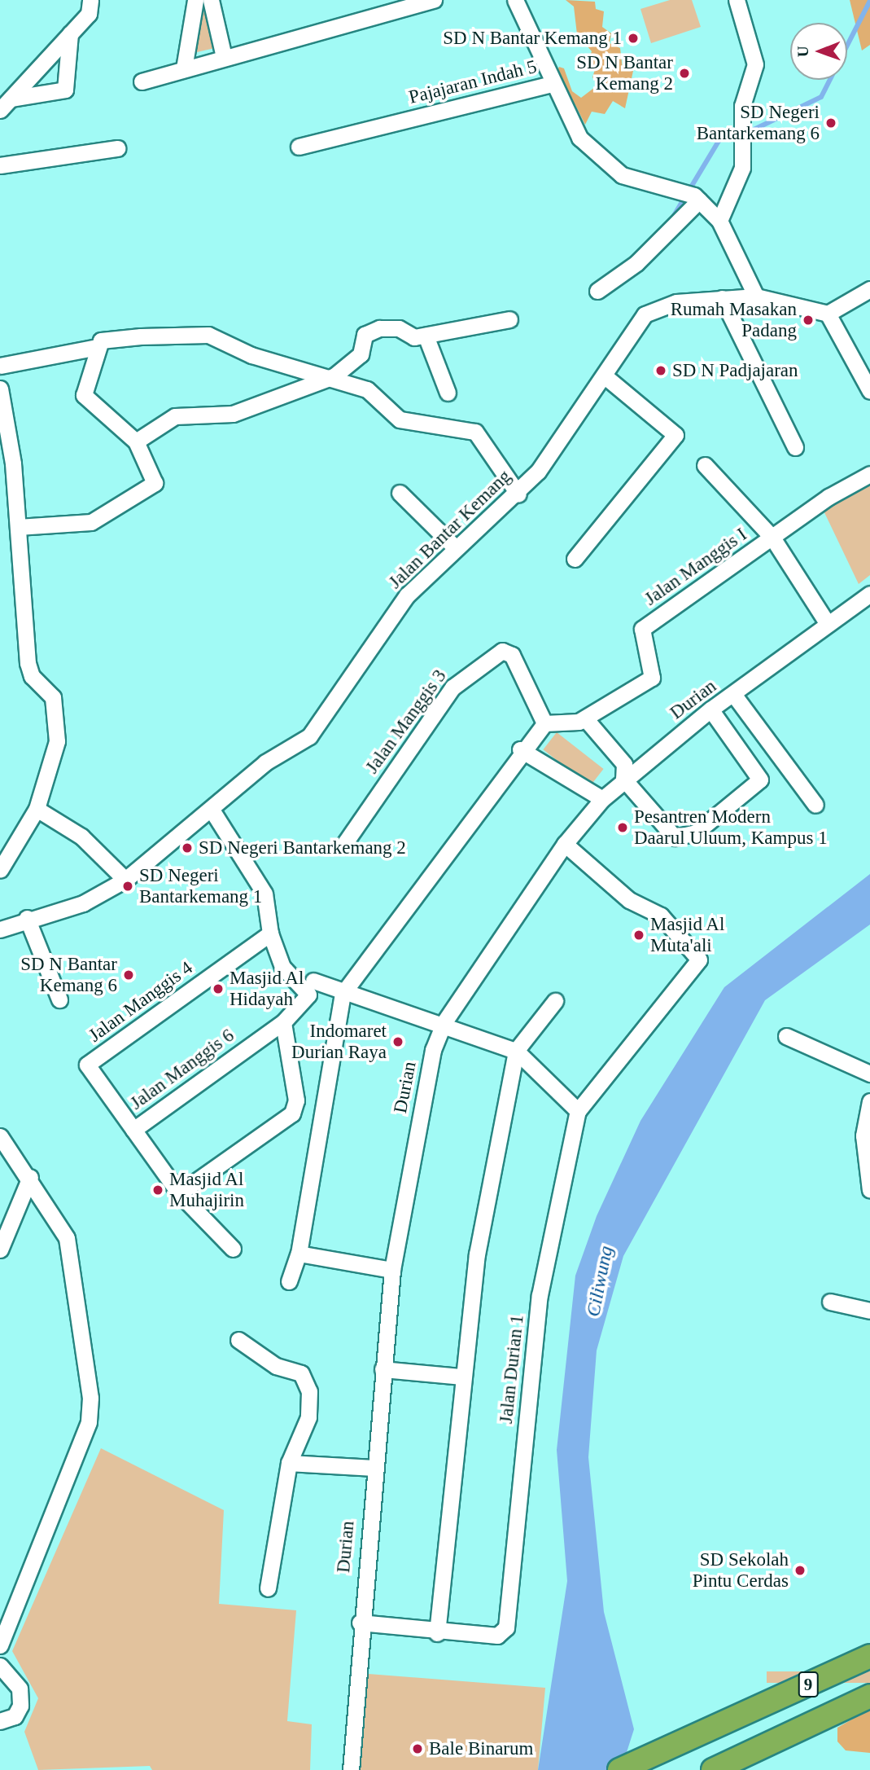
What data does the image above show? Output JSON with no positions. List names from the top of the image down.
{
  "streets": {
    "highway": ["9"],
    "street": [
      "Pajajaran Indah 5",
      "Jalan Bantar Kemang",
      "Jalan Manggis I",
      "Durian",
      "Jalan Manggis 3",
      "Jalan Manggis 4",
      "Jalan Manggis 6",
      "Jalan Durian 1"
    ]
  },
  "crossings": [
    ["Jalan Manggis I", "Jalan Manggis 3"],
    ["Jalan Manggis 4", "Jalan Manggis 6"]
  ],
  "water": ["Ciliwung"],
  "places": [
    "SD N Bantar Kemang 1",
    "SD N Bantar Kemang 2",
    "SD Negeri Bantarkemang 6",
    "Rumah Masakan Padang",
    "SD N Padjajaran",
    "Pesantren Modern Daarul Uluum, Kampus 1",
    "SD Negeri Bantarkemang 2",
    "SD Negeri Bantarkemang 1",
    "Masjid Al Muta'ali",
    "SD N Bantar Kemang 6",
    "Masjid Al Hidayah",
    "Indomaret Durian Raya",
    "Masjid Al Muhajirin",
    "SD Sekolah Pintu Cerdas",
    "Bale Binarum"
  ],
  "north": "left"
}
